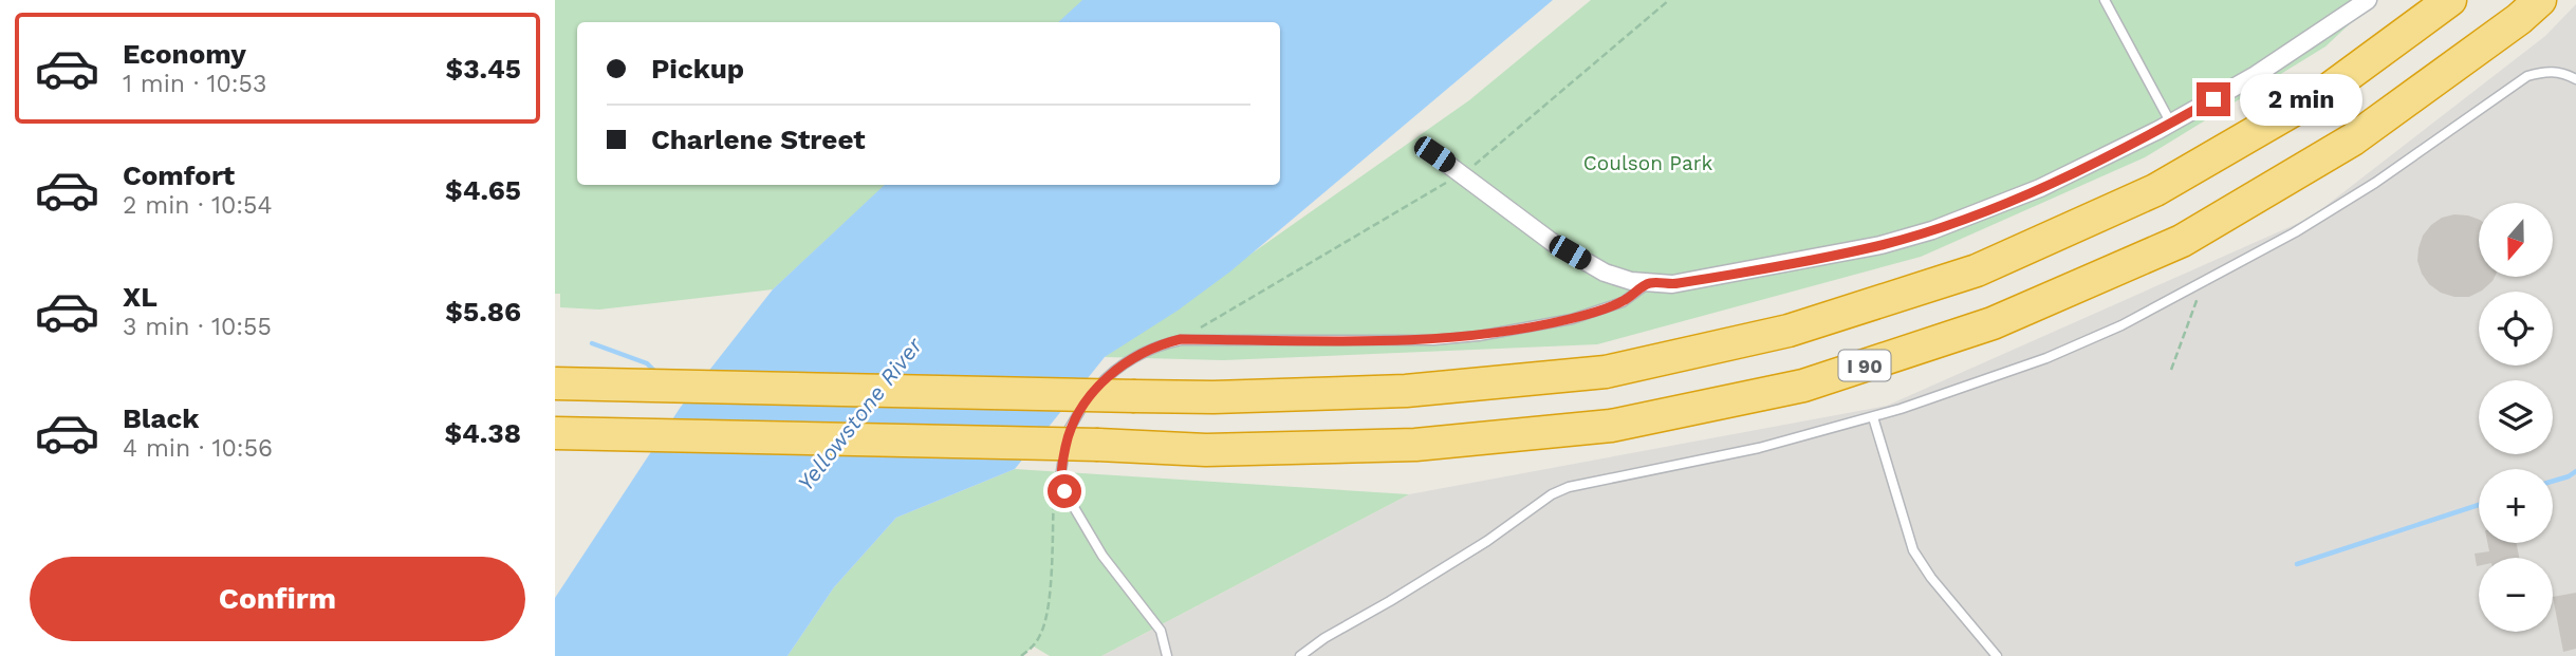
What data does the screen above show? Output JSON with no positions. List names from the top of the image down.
{
  "streets": {
    "highway": ["I 90"]
  },
  "water": ["Yellowstone River"],
  "parks": ["Coulson Park"],
  "north": "bottom",
  "page": {
    "list": [
      {
        "name": "Economy",
        "note": "1 min · 10:53",
        "value": "$3.45"
      },
      {
        "name": "Comfort",
        "note": "2 min · 10:54",
        "value": "$4.65"
      },
      {
        "name": "XL",
        "note": "3 min · 10:55",
        "value": "$5.86"
      },
      {
        "name": "Black",
        "note": "4 min · 10:56",
        "value": "$4.38"
      }
    ],
    "banner": ["Pickup", "Charlene Street"],
    "bubble": "2 min",
    "map_buttons": ["+", "−"],
    "buttons": "Confirm"
  }
}
